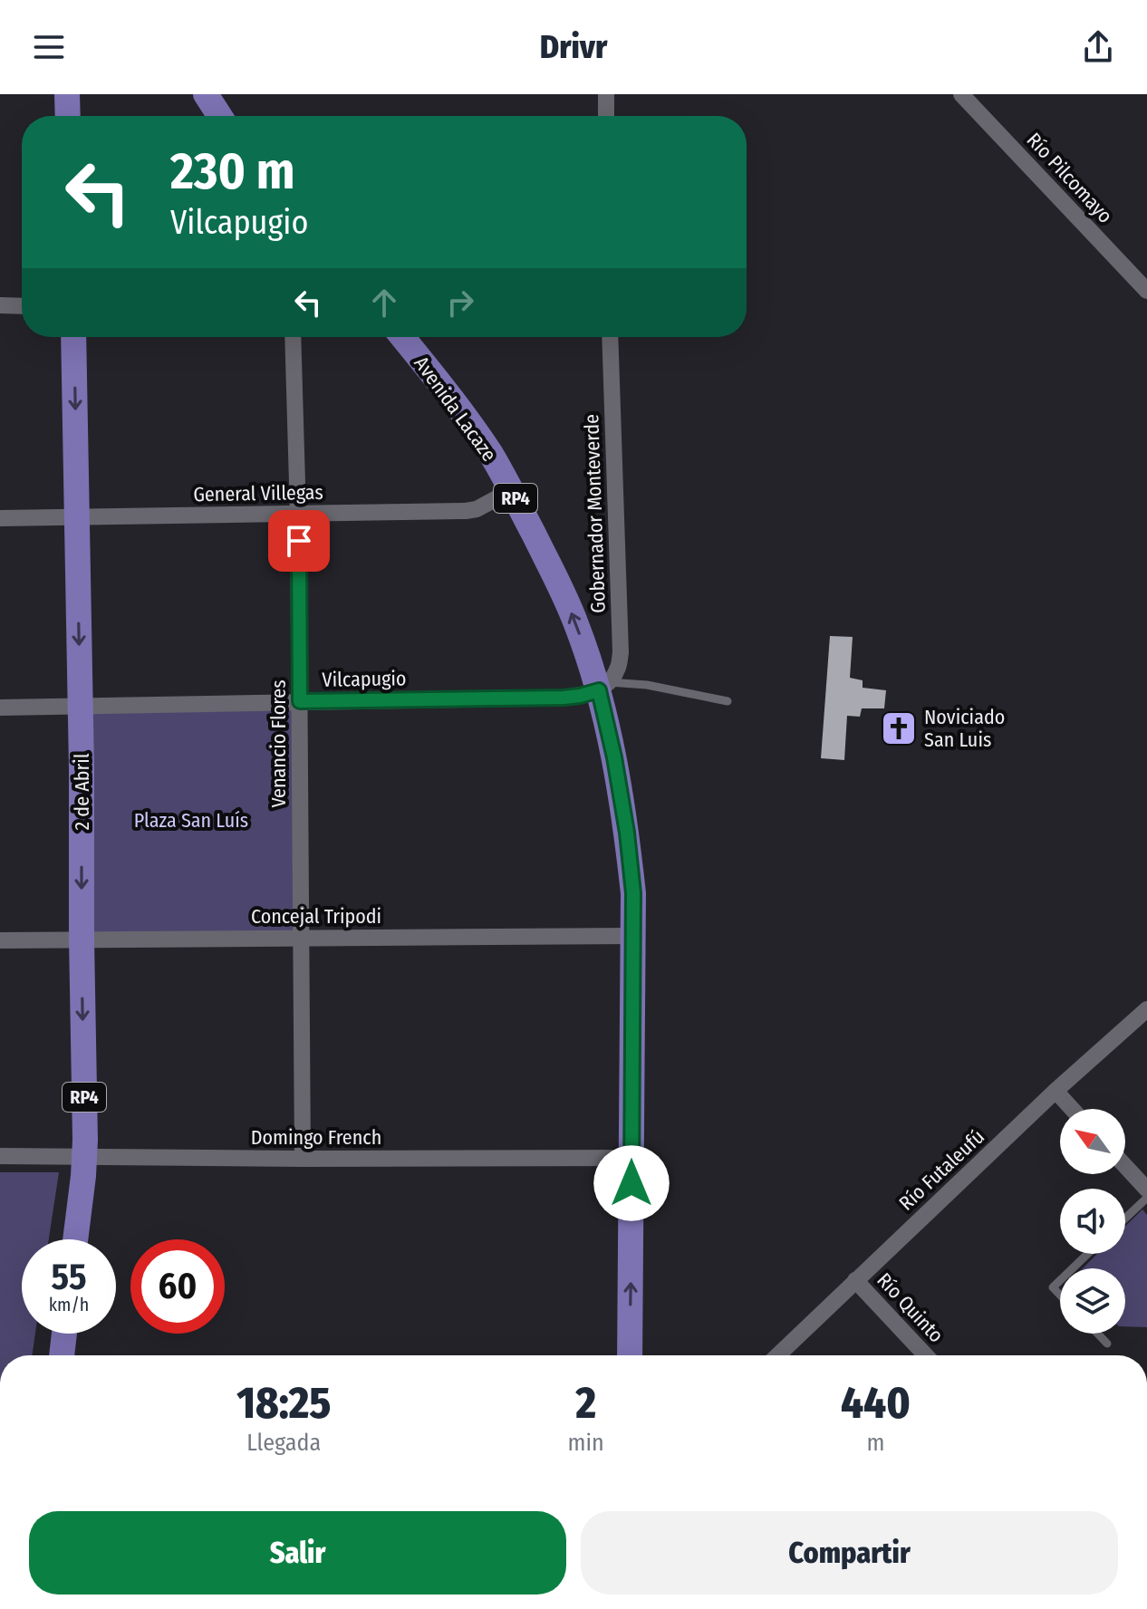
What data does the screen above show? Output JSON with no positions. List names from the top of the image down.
{
  "streets": {
    "main road": ["Avenida Lacaze", "RP4", "2 de Abril"],
    "street": [
      "Río Pilcomayo",
      "General Villegas",
      "Gobernador Monteverde",
      "Vilcapugio",
      "Venancio Flores",
      "Concejal Tripodi",
      "Domingo French",
      "Río Futaleufú",
      "Río Quinto"
    ]
  },
  "crossings": [
    ["Avenida Lacaze", "General Villegas"],
    ["Avenida Lacaze", "RP4"],
    ["Avenida Lacaze", "Gobernador Monteverde"],
    ["Avenida Lacaze", "Vilcapugio"],
    ["General Villegas", "Venancio Flores"],
    ["General Villegas", "2 de Abril"],
    ["RP4", "Gobernador Monteverde"],
    ["RP4", "Vilcapugio"],
    ["RP4", "Concejal Tripodi"],
    ["RP4", "Domingo French"],
    ["Gobernador Monteverde", "Vilcapugio"],
    ["Vilcapugio", "Venancio Flores"],
    ["Vilcapugio", "2 de Abril"],
    ["Venancio Flores", "Concejal Tripodi"],
    ["Venancio Flores", "Domingo French"],
    ["2 de Abril", "Concejal Tripodi"],
    ["2 de Abril", "Domingo French"],
    ["Río Futaleufú", "Río Quinto"]
  ],
  "one_way": ["Avenida Lacaze", "2 de Abril"],
  "parks": ["Plaza San Luís"],
  "places": {
    "church": ["Noviciado San Luis"]
  },
  "north": "top left",
  "page": {
    "header": "Drivr",
    "turn": ["230 m", "Vilcapugio"],
    "speed": "55 km/h",
    "limit": "60",
    "eta": [
      "18:25",
      "Llegada",
      "2",
      "min",
      "440",
      "m"
    ],
    "buttons": ["Salir", "Compartir"]
  }
}
